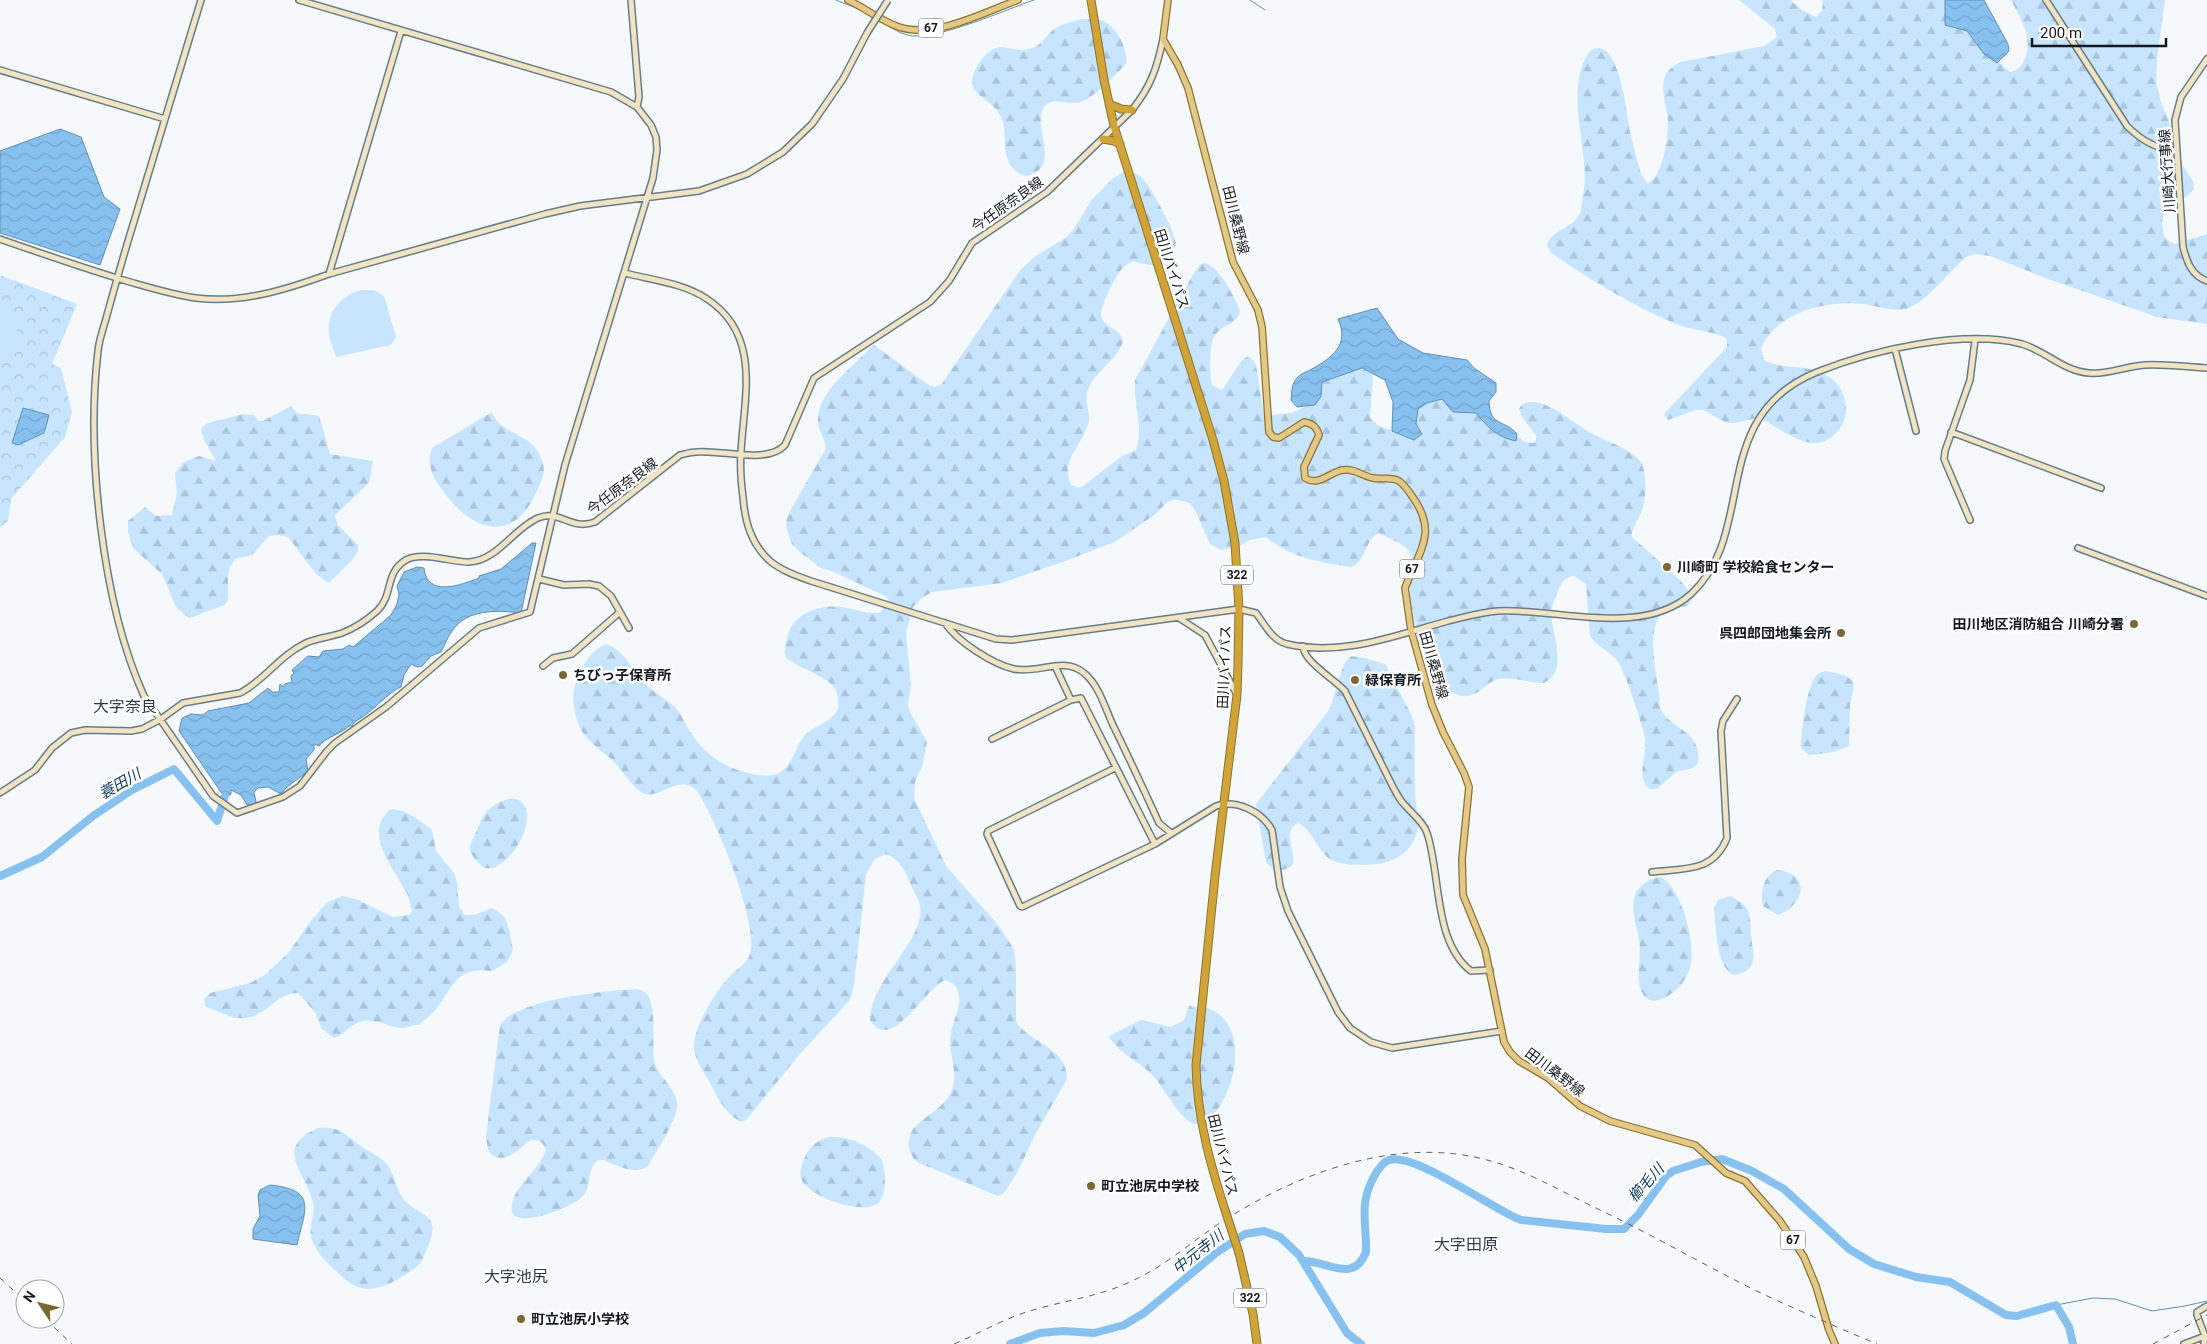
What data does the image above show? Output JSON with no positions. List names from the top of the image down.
{
  "streets": {
    "highway": ["田川バイパス", "322"],
    "main road": ["67", "田川桑野線"],
    "street": ["川崎大行事線", "今任原奈良線"]
  },
  "crossings": [
    ["今任原奈良線", "田川桑野線"],
    ["今任原奈良線", "田川バイパス"]
  ],
  "districts": ["大字奈良", "大字田原", "大字池尻"],
  "water": ["蓑田川", "櫛毛川", "中元寺川"],
  "places": [
    "川崎町 学校給食センター",
    "田川地区消防組合 川崎分署",
    "呉四郎団地集会所",
    "ちびっ子保育所",
    "緑保育所",
    "町立池尻中学校",
    "町立池尻小学校"
  ],
  "scale_bar": "200 m",
  "north": "top left"
}
